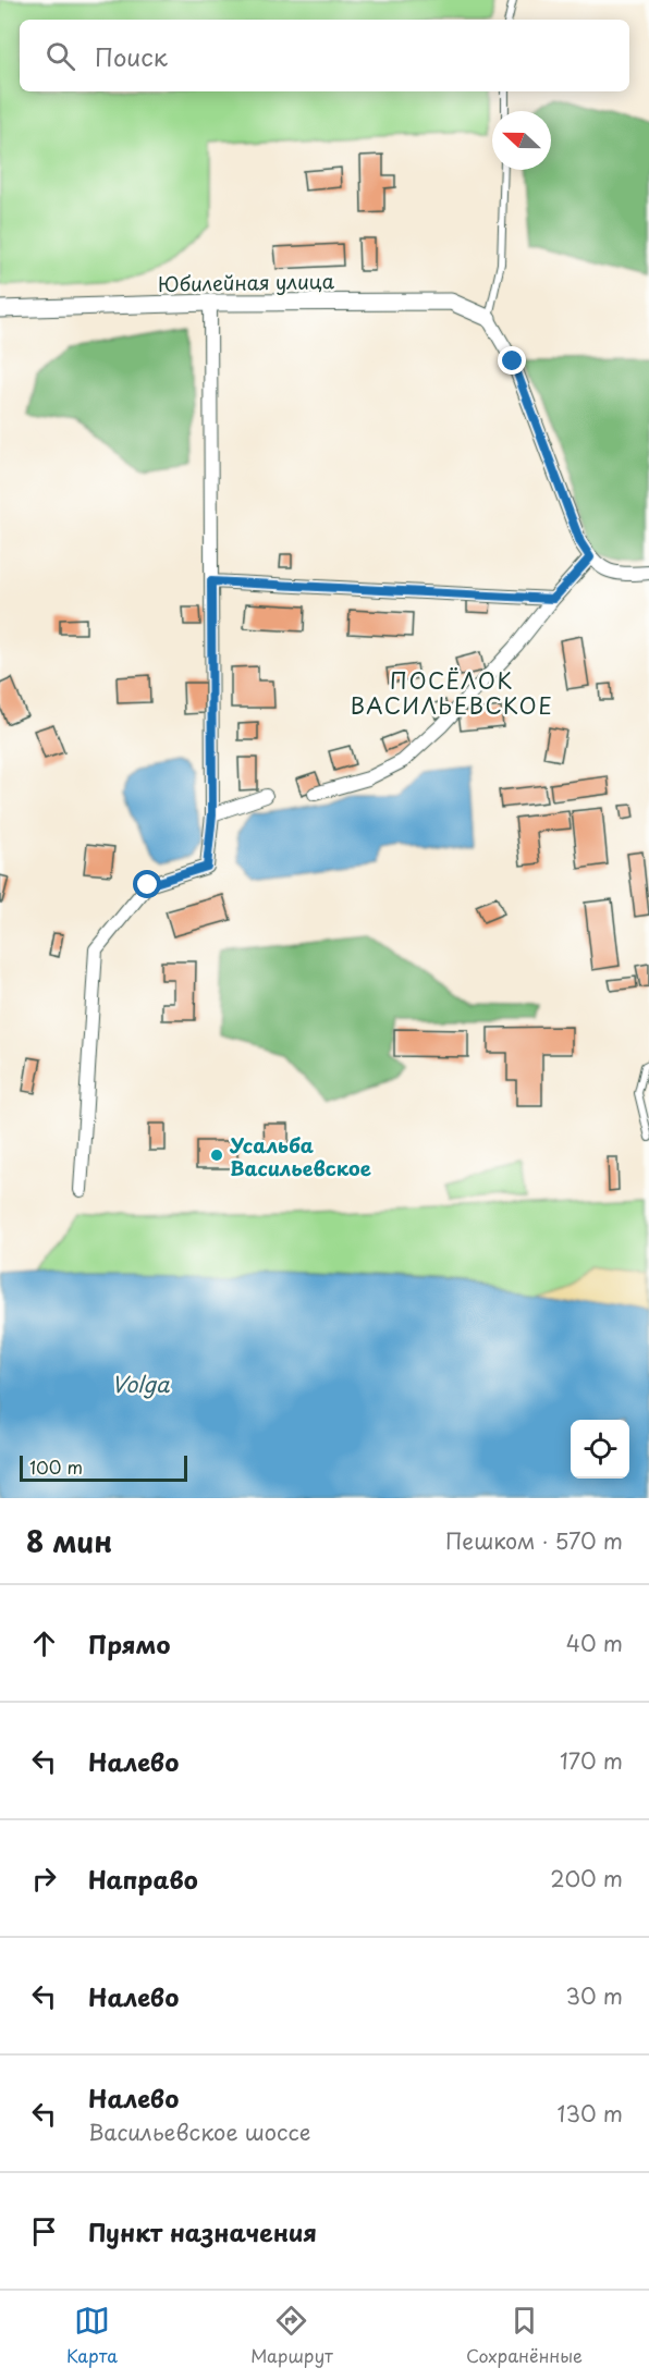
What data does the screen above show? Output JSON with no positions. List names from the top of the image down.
{
  "streets": {
    "street": ["Юбилейная улица"]
  },
  "districts": ["ПОСЁЛОК ВАСИЛЬЕВСКОЕ"],
  "water": ["Volga"],
  "places": ["Усальба Васильевское"],
  "scale_bar": "100 m",
  "north": "left",
  "page": {
    "search": "Поиск",
    "scale": "100 m",
    "heading": ["8 мин", "Пешком · 570 m"],
    "list": [
      ["Прямо", "40 m"],
      ["Налево", "170 m"],
      ["Направо", "200 m"],
      ["Налево", "30 m"],
      ["Налево", "Васильевское шоссе", "130 m"],
      "Пункт назначения"
    ],
    "nav": ["Карта", "Маршрут", "Сохранённые"]
  }
}
